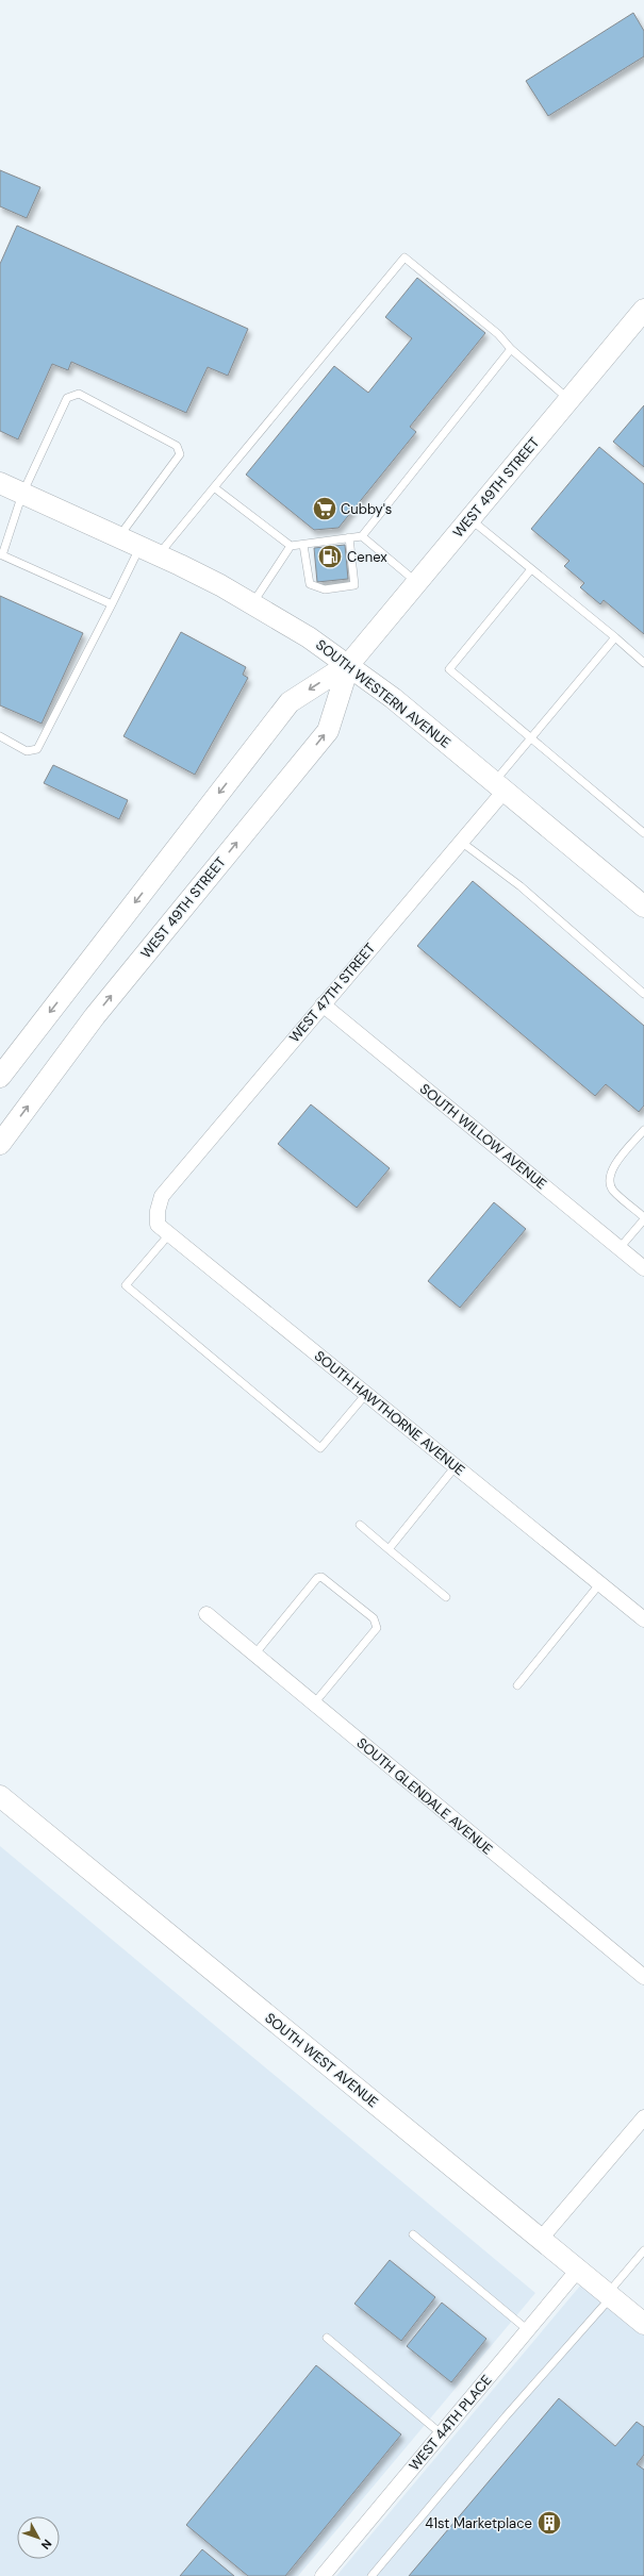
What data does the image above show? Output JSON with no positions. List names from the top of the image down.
{
  "streets": {
    "street": [
      "WEST 49TH STREET",
      "SOUTH WESTERN AVENUE",
      "WEST 47TH STREET",
      "SOUTH WILLOW AVENUE",
      "SOUTH HAWTHORNE AVENUE",
      "SOUTH GLENDALE AVENUE",
      "SOUTH WEST AVENUE",
      "WEST 44TH PLACE"
    ]
  },
  "crossings": [
    ["WEST 49TH STREET", "SOUTH WESTERN AVENUE"],
    ["SOUTH WESTERN AVENUE", "WEST 47TH STREET"],
    ["WEST 47TH STREET", "SOUTH WILLOW AVENUE"],
    ["WEST 47TH STREET", "SOUTH HAWTHORNE AVENUE"],
    ["SOUTH WEST AVENUE", "WEST 44TH PLACE"]
  ],
  "places": {
    "supermarket": ["Cubby's"],
    "fuel station": ["Cenex"],
    "building": ["41st Marketplace"]
  },
  "north": "bottom right"
}
